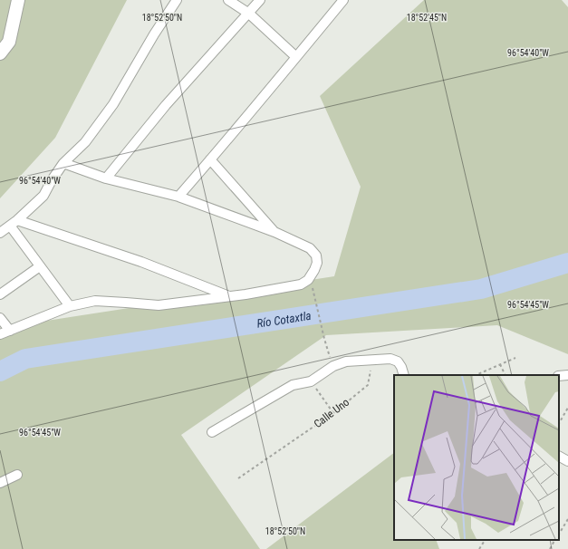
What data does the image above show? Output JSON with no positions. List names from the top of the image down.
{
  "streets": {
    "path": ["Calle Uno"]
  },
  "water": ["Río Cotaxtla"],
  "coordinates": [
    "18°52'50\"N",
    "18°52'45\"N",
    "96°54'40\"W",
    "96°54'45\"W"
  ]
}
